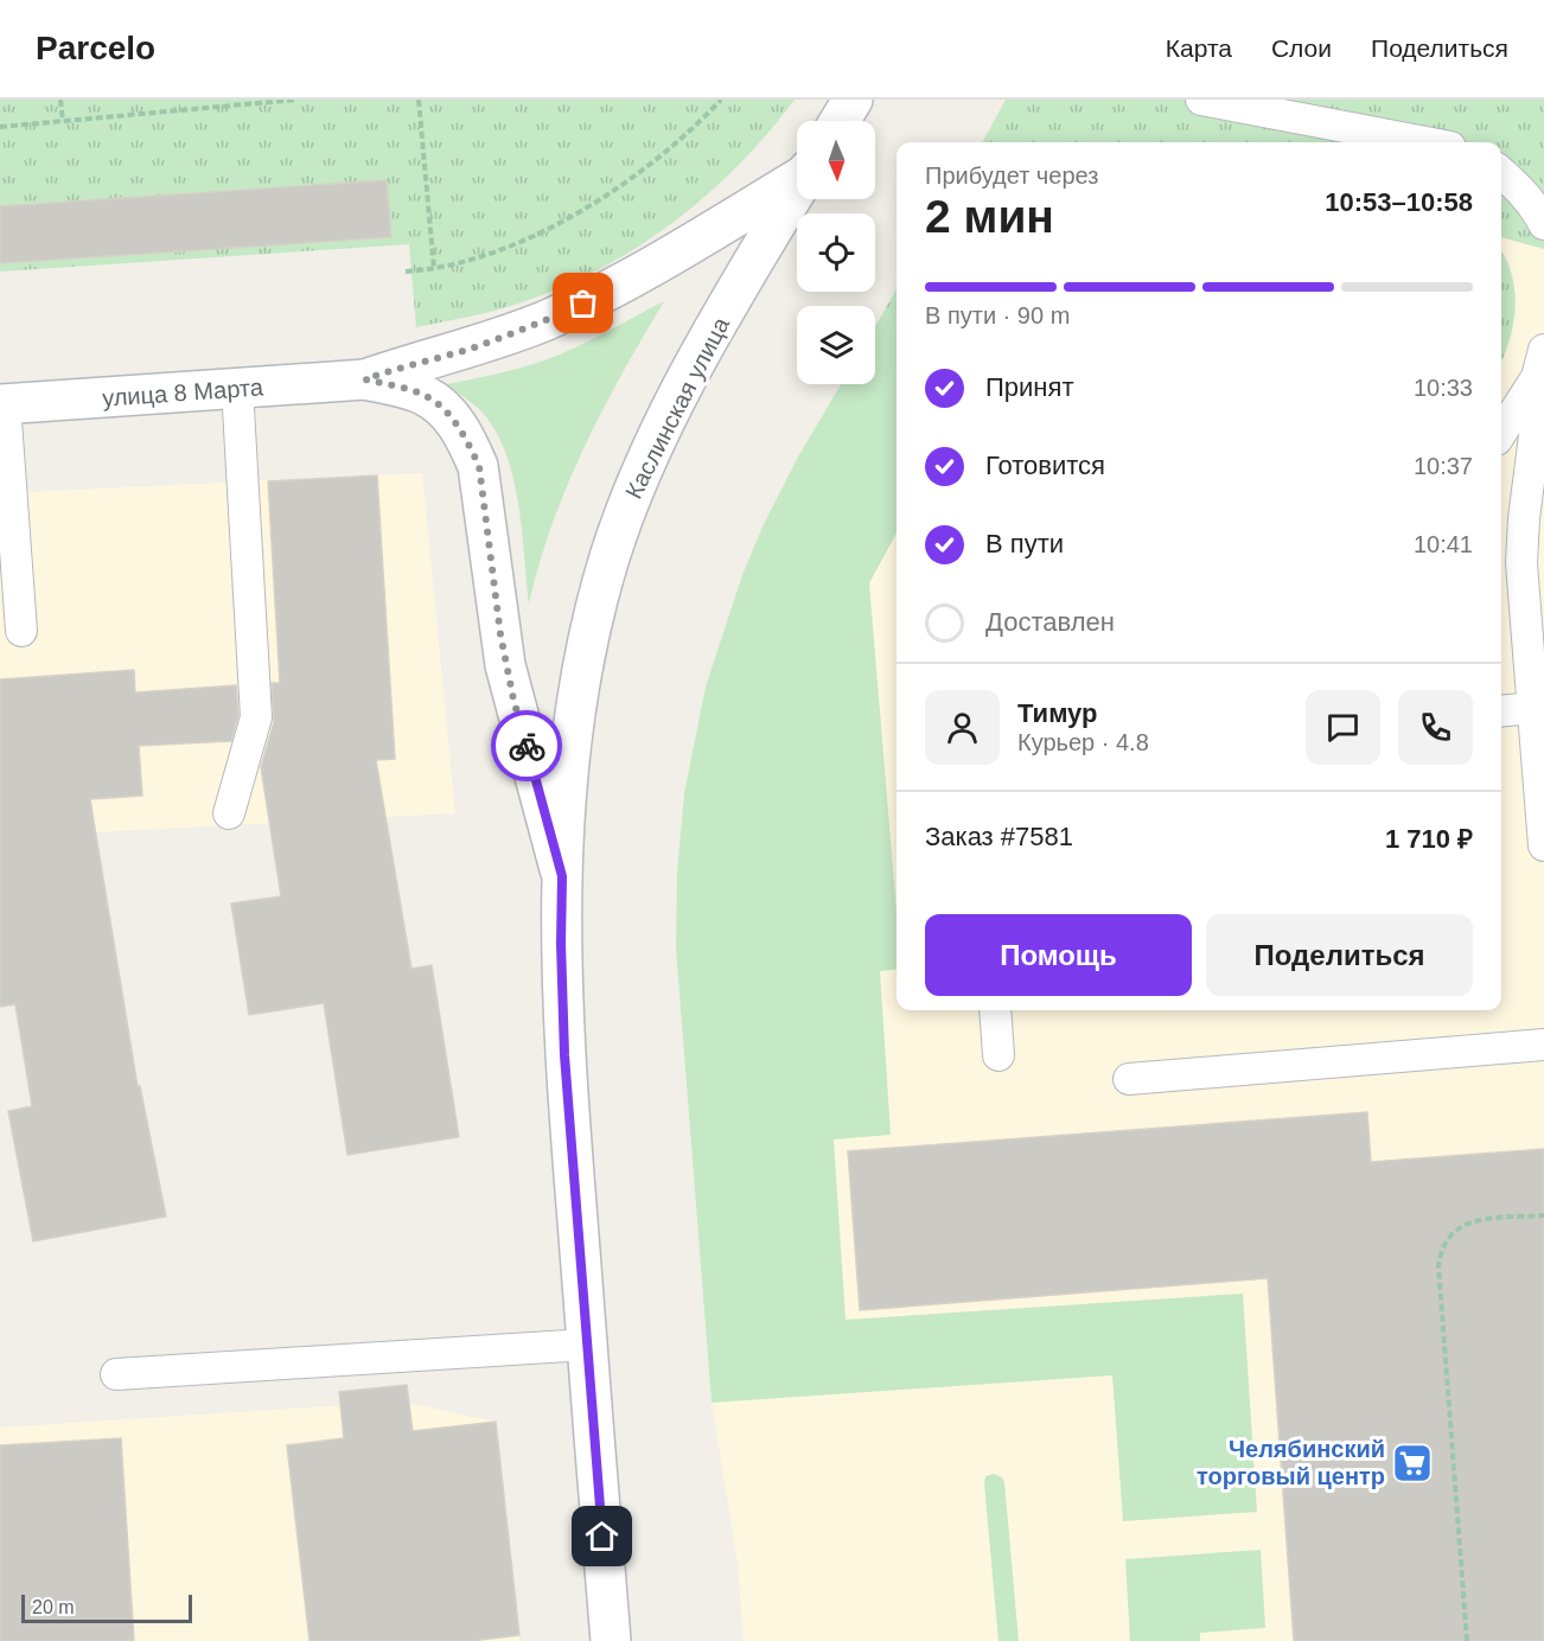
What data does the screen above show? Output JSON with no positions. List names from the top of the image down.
{
  "streets": {
    "main road": ["улица 8 Марта", "Каслинская улица"]
  },
  "places": {
    "supermarket": ["Челябинский торговый центр"]
  },
  "scale_bar": "20 m",
  "north": "bottom",
  "page": {
    "header": "Parcelo",
    "nav": ["Карта", "Слои", "Поделиться"],
    "heading": ["2 мин", "Прибудет через", "10:53–10:58"],
    "panel": [
      "Тимур",
      "Курьер · 4.8",
      "Заказ #7581",
      "1 710 ₽"
    ],
    "bar": "В пути · 90 m",
    "list": [
      ["Принят", "10:33"],
      ["Готовится", "10:37"],
      ["В пути", "10:41"],
      "Доставлен"
    ],
    "buttons": ["Помощь", "Поделиться"],
    "scale": "20 m"
  }
}
